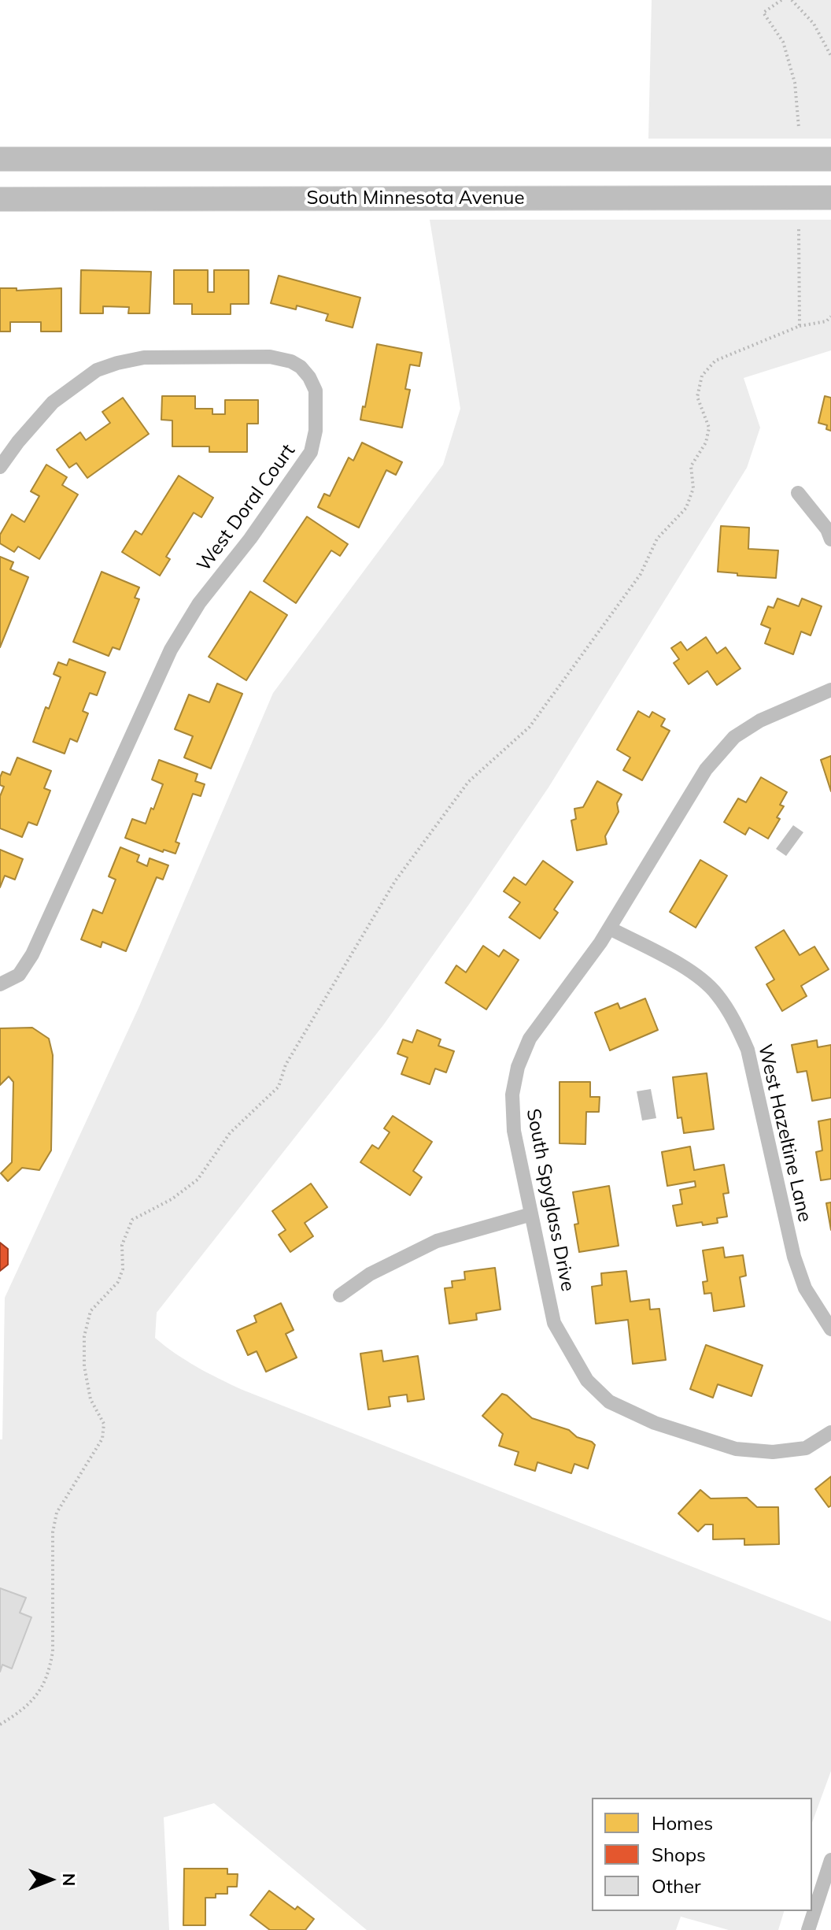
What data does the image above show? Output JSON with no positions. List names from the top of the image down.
{
  "streets": {
    "main road": ["South Minnesota Avenue"],
    "street": ["West Doral Court", "West Hazeltine Lane", "South Spyglass Drive"]
  },
  "crossings": [
    ["West Hazeltine Lane", "South Spyglass Drive"]
  ],
  "legend": ["Homes", "Shops", "Other"],
  "north": "right"
}
